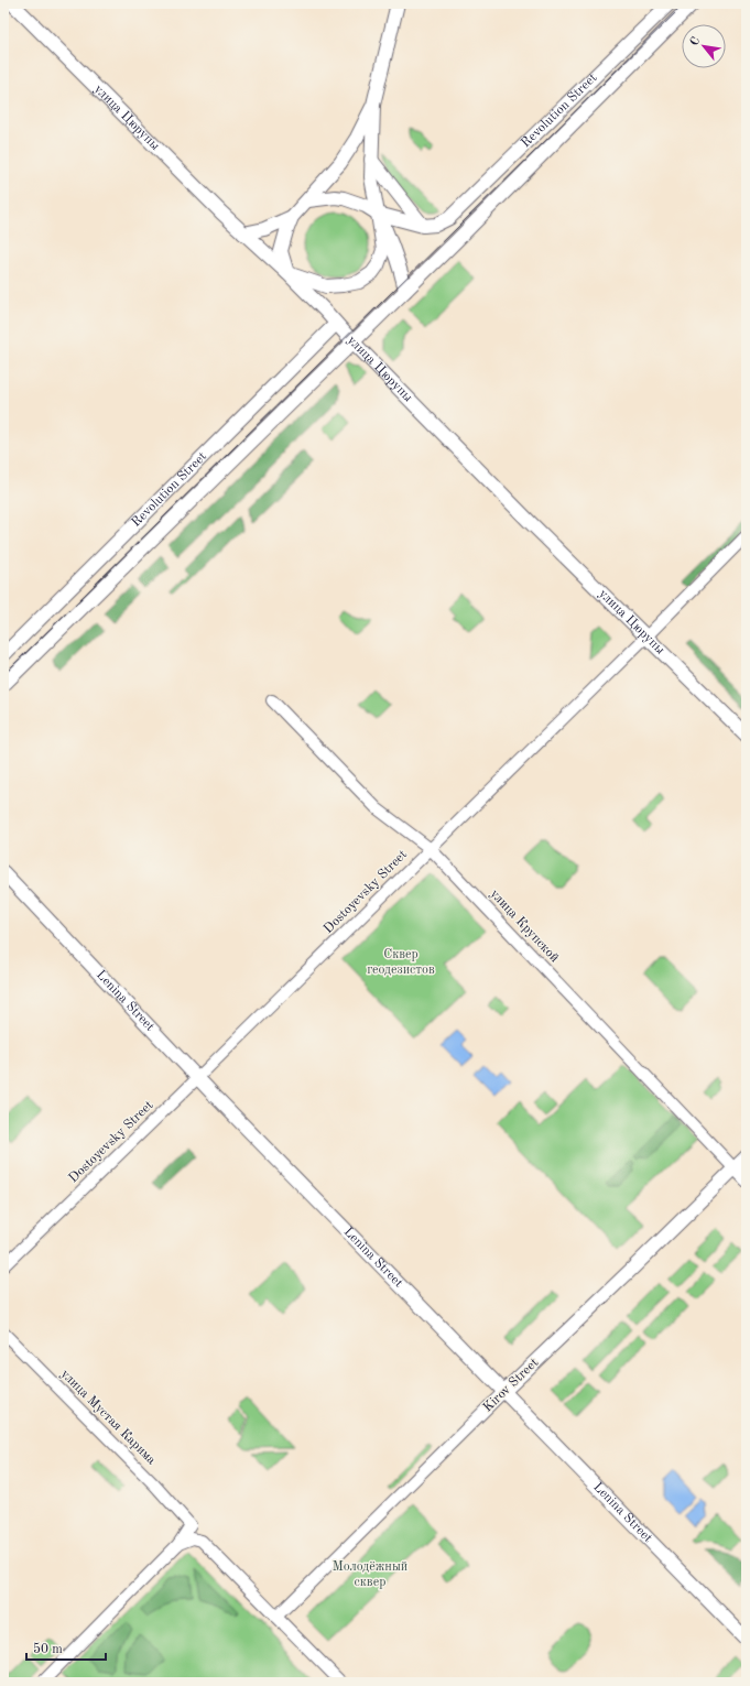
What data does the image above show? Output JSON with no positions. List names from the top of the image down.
{
  "streets": {
    "main road": [
      "Revolution Street",
      "улица Цюрупы",
      "Lenina Street",
      "Kirov Street"
    ],
    "street": ["Dostoyevsky Street", "улица Крупской", "улица Мустая Карима"]
  },
  "crossings": [
    ["Revolution Street", "улица Цюрупы"],
    ["улица Цюрупы", "Dostoyevsky Street"],
    ["Dostoyevsky Street", "улица Крупской"],
    ["Dostoyevsky Street", "Lenina Street"],
    ["улица Крупской", "Kirov Street"],
    ["Lenina Street", "Kirov Street"]
  ],
  "parks": ["Сквер геодезистов", "Молодёжный сквер"],
  "scale_bar": "50 m",
  "north": "top left"
}
